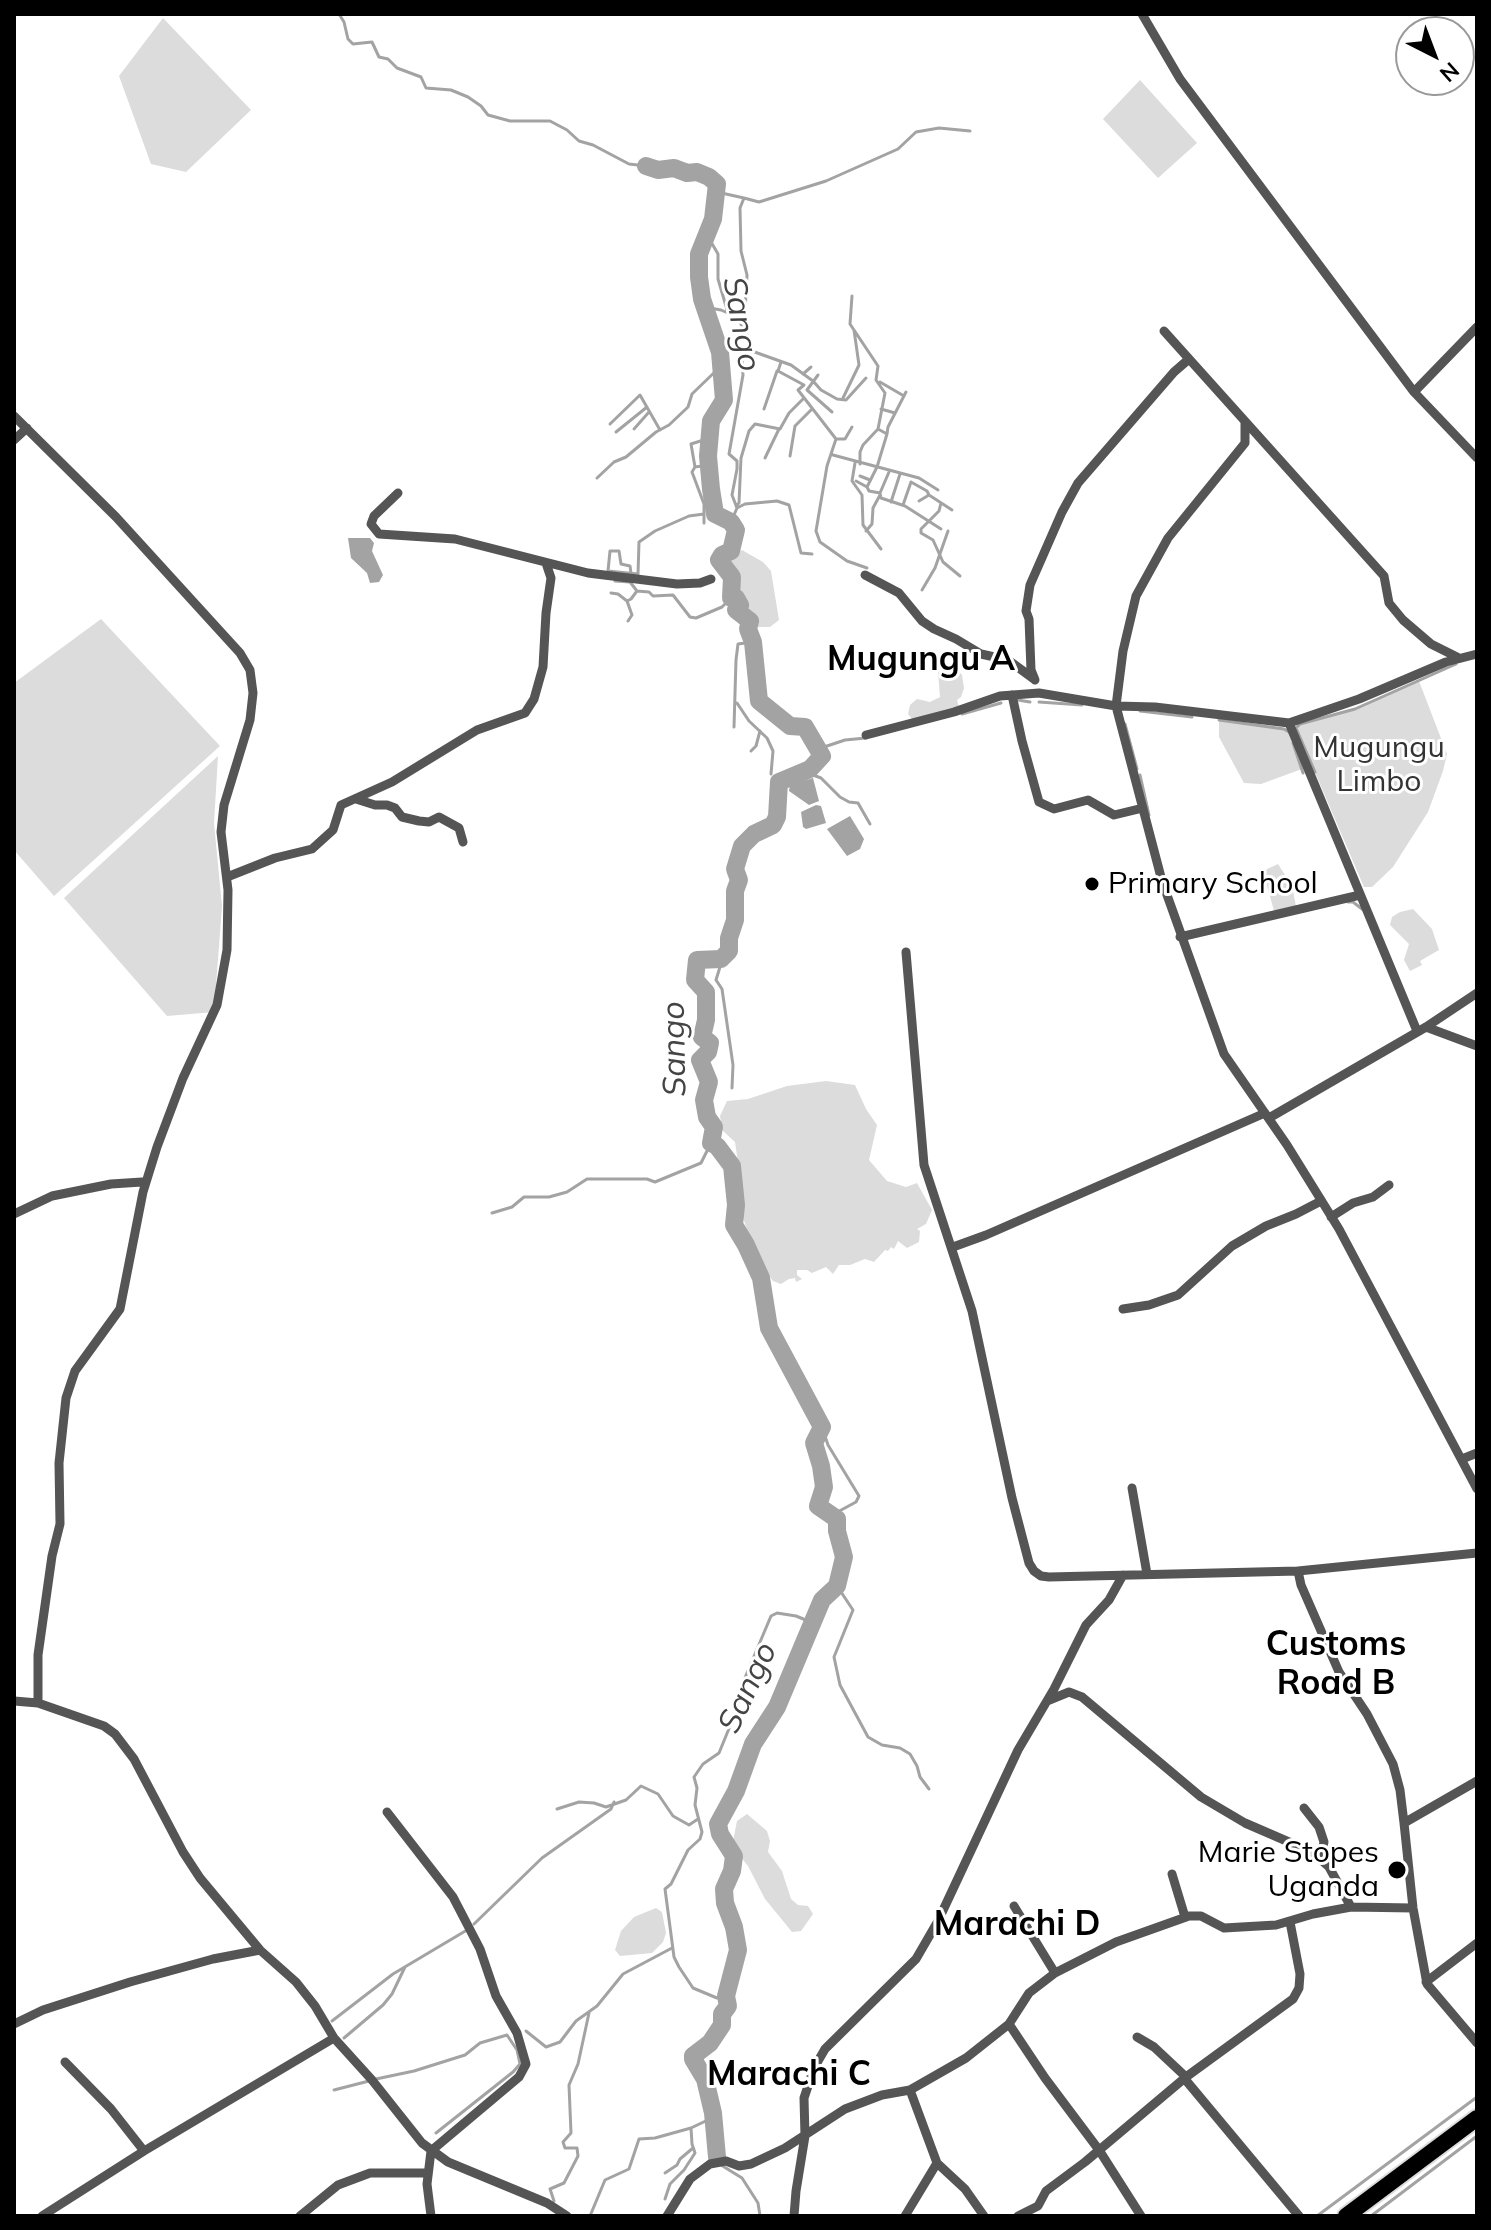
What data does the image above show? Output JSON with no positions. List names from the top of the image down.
{
  "districts": [
    "Mugungu A",
    "Customs Road B",
    "Marachi D",
    "Marachi C"
  ],
  "water": ["Sango"],
  "parks": ["Mugungu Limbo"],
  "places": ["Primary School", "Marie Stopes Uganda"],
  "north": "bottom right"
}
